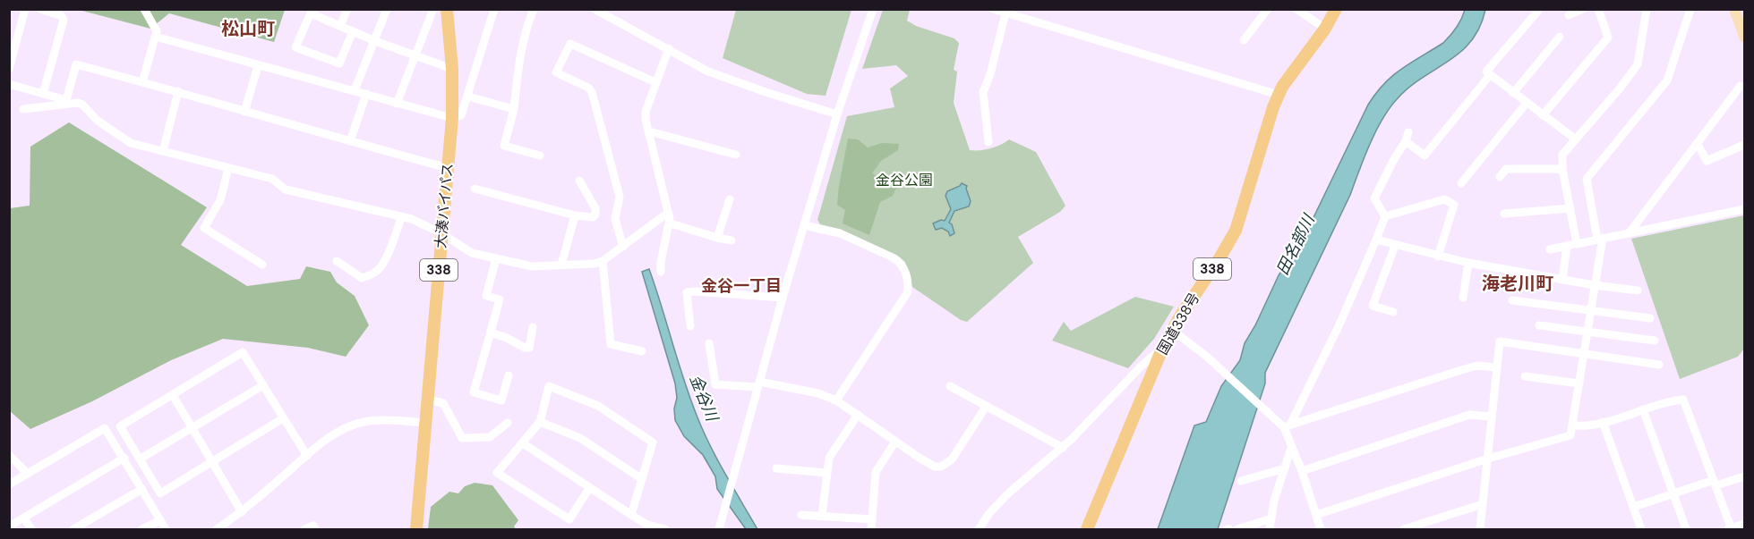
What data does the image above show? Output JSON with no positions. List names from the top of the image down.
{
  "streets": {
    "highway": ["大湊バイパス", "338", "国道338号"]
  },
  "districts": ["松山町", "海老川町", "金谷一丁目"],
  "water": ["田名部川", "金谷川"],
  "parks": ["金谷公園"]
}
